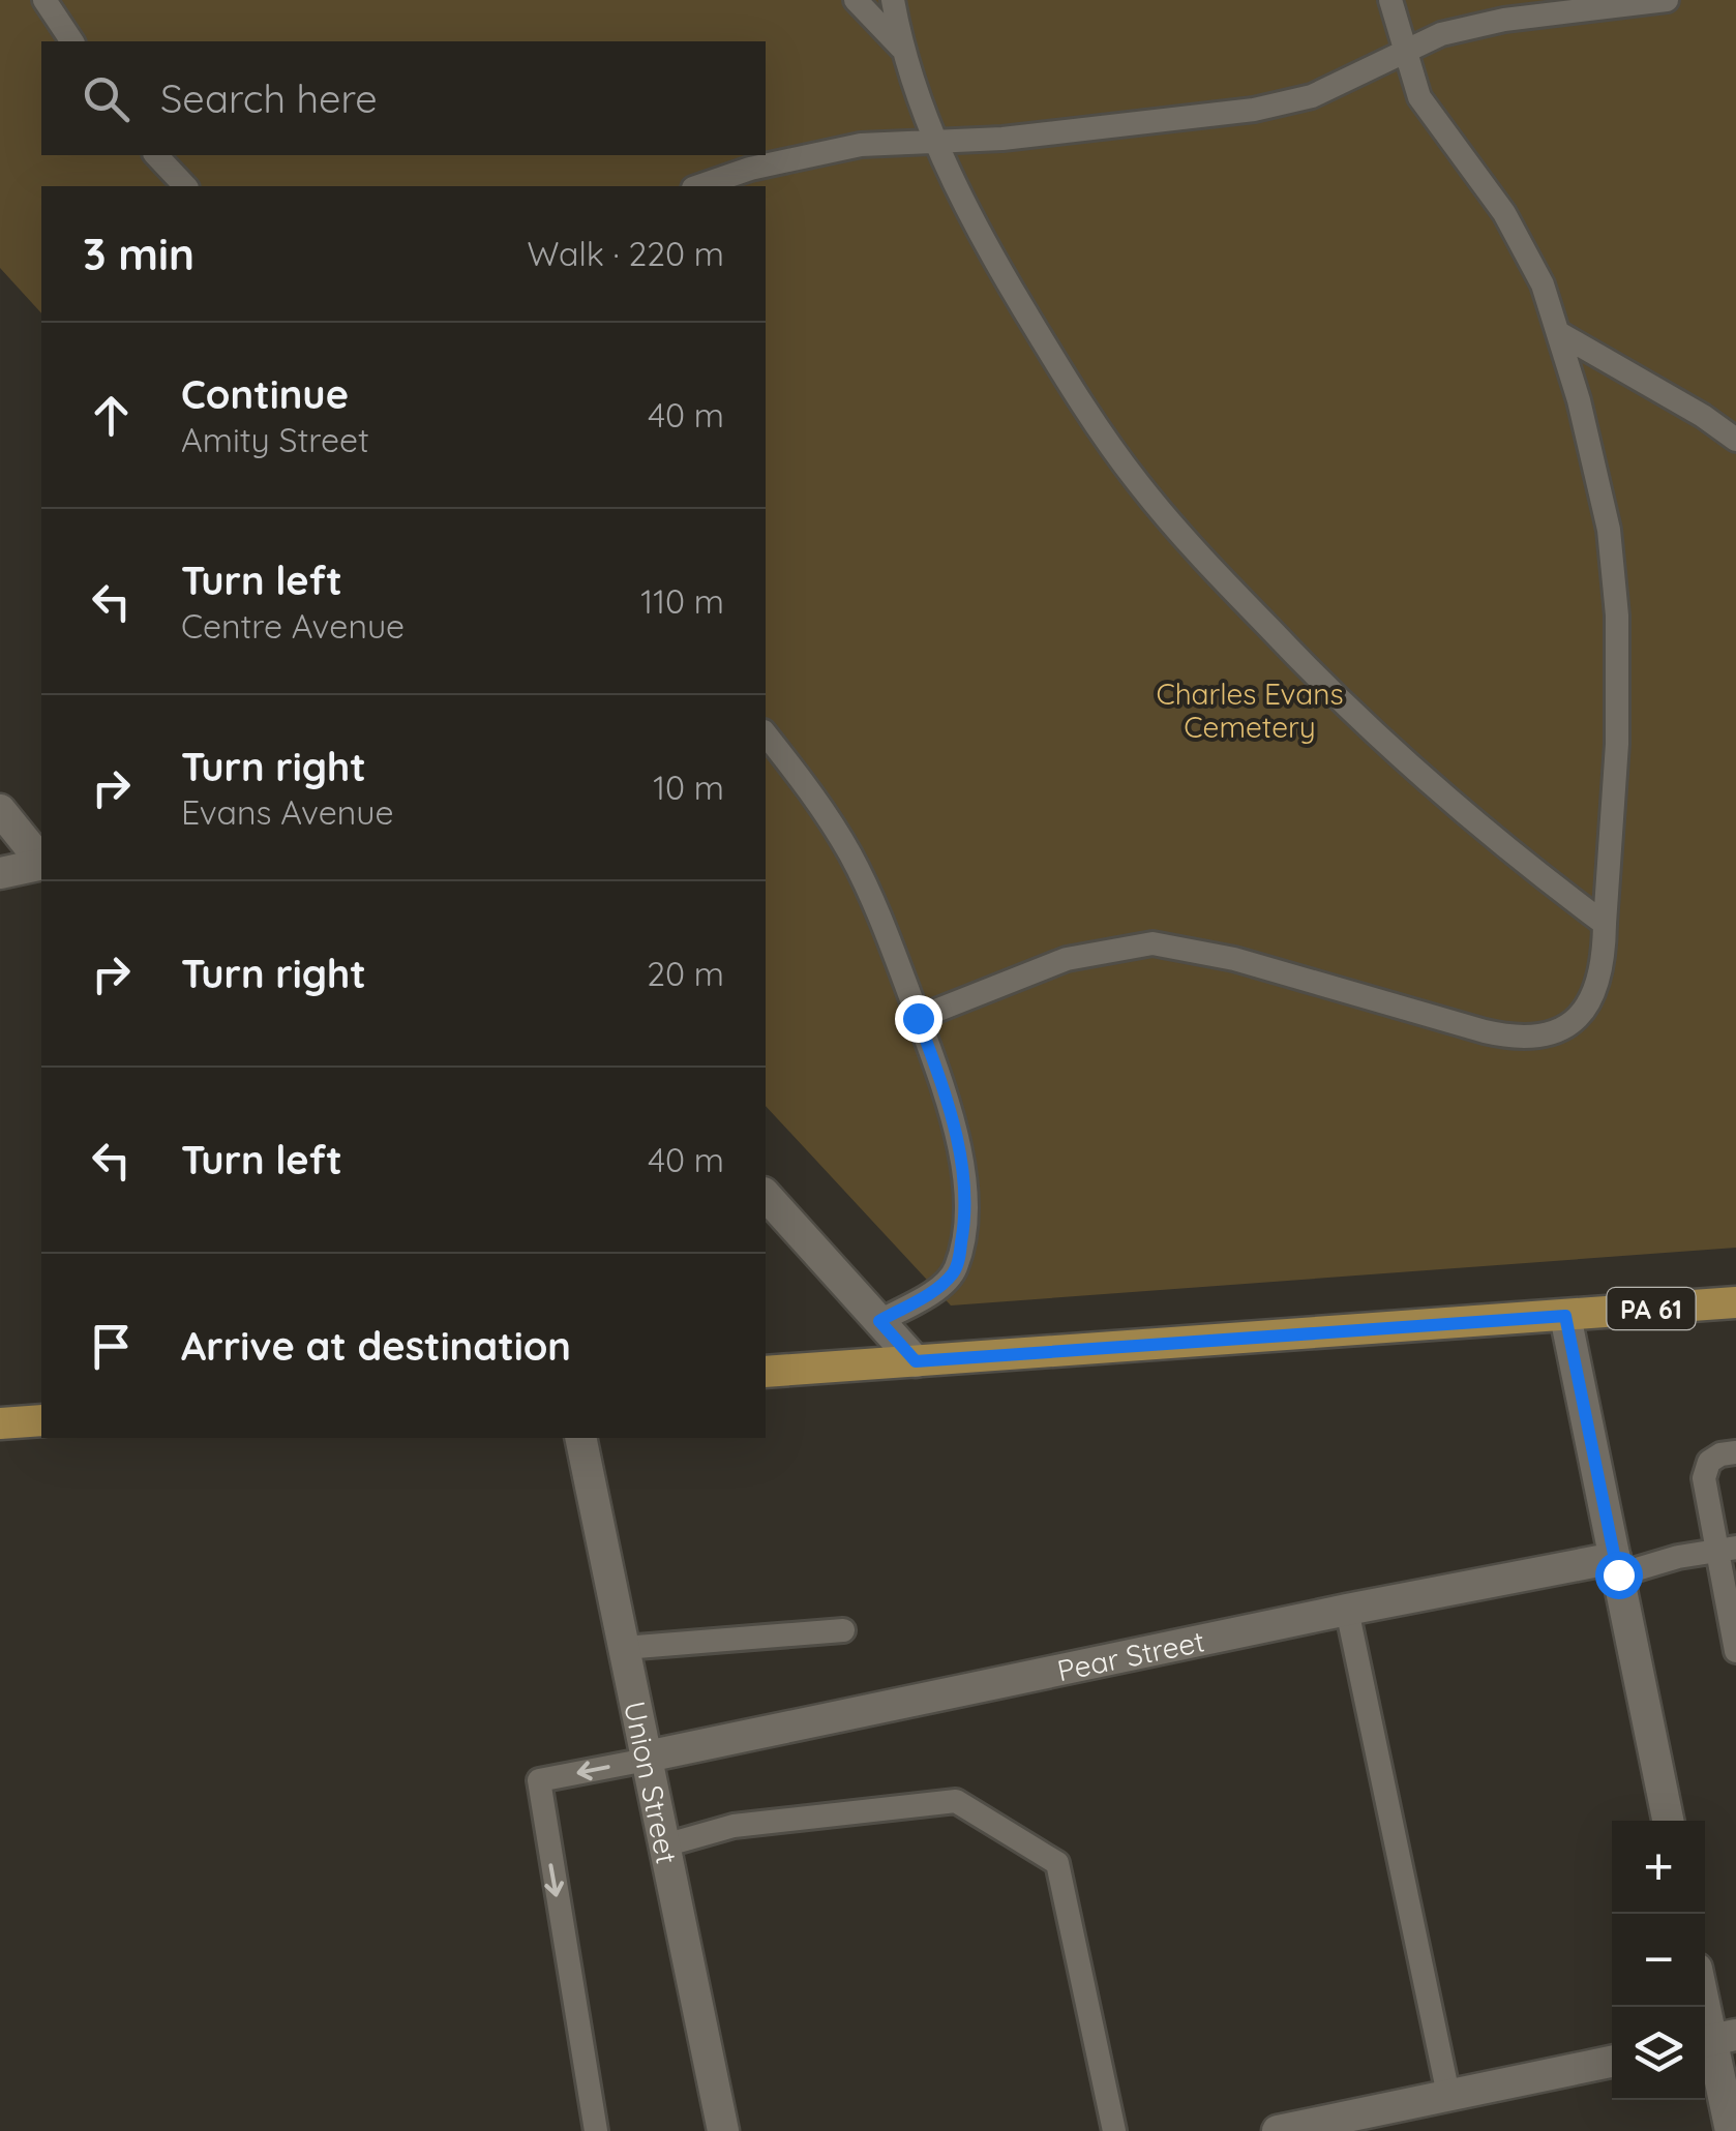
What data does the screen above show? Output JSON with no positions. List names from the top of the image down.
{
  "streets": {
    "main road": ["PA 61"],
    "street": ["Pear Street", "Union Street"]
  },
  "crossings": [
    ["Pear Street", "Union Street"]
  ],
  "parks": ["Charles Evans Cemetery"],
  "page": {
    "search": "Search here",
    "heading": ["3 min", "Walk · 220 m"],
    "list": [
      ["Continue", "Amity Street", "40 m"],
      ["Turn left", "Centre Avenue", "110 m"],
      ["Turn right", "Evans Avenue", "10 m"],
      ["Turn right", "20 m"],
      ["Turn left", "40 m"],
      "Arrive at destination"
    ],
    "map_buttons": ["+", "−"]
  }
}
